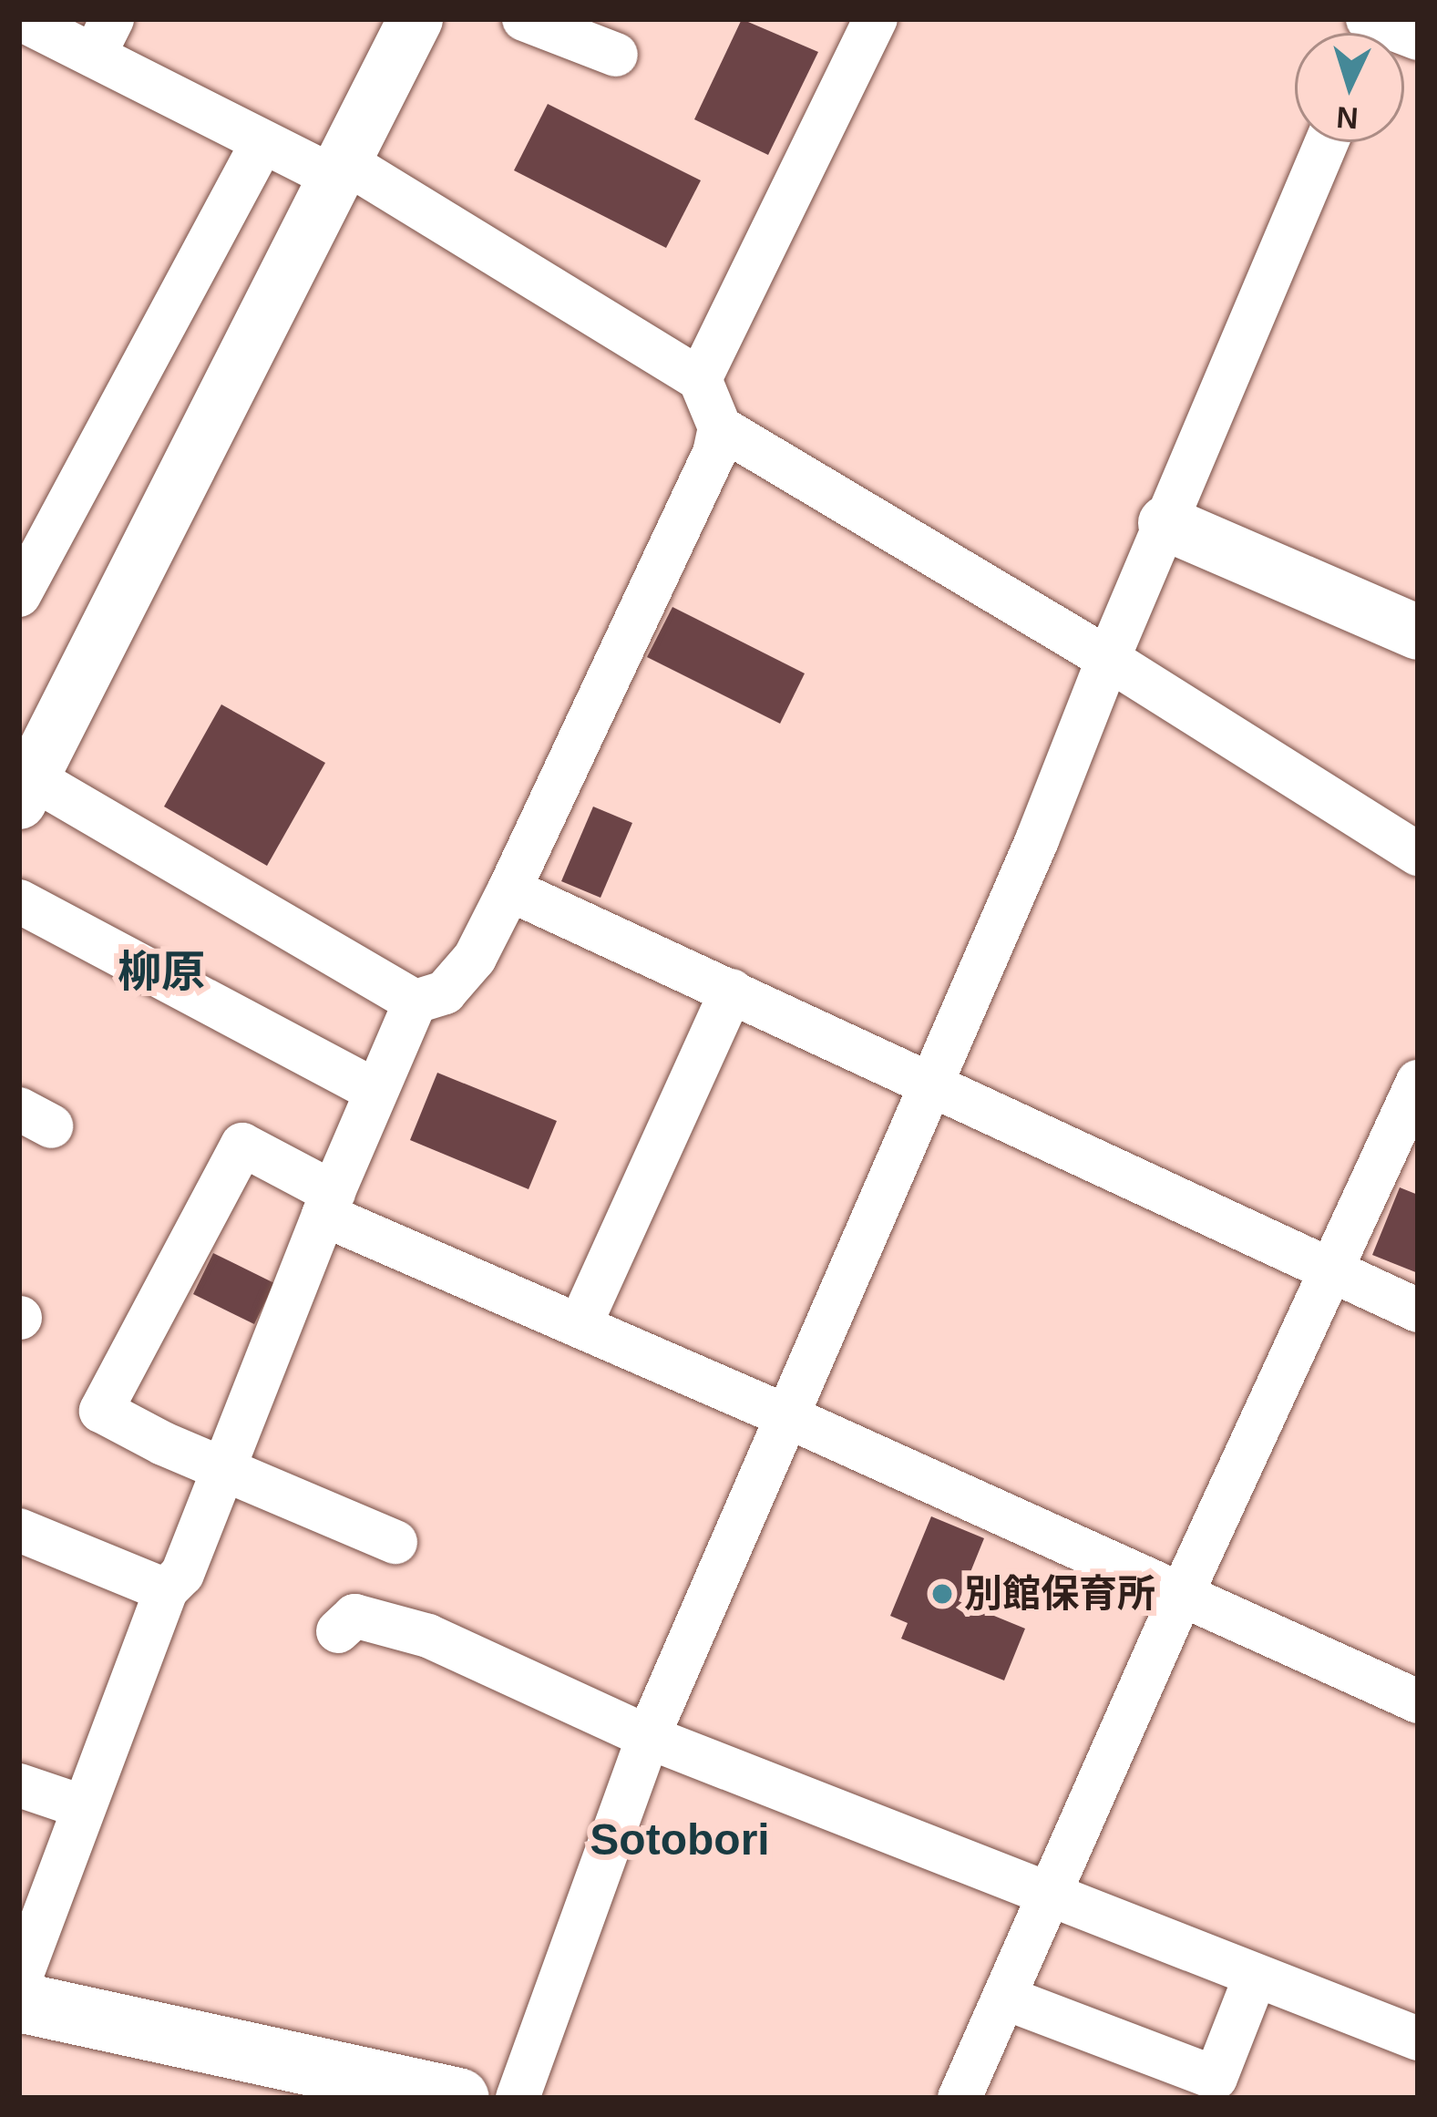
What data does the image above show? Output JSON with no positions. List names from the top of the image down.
{
  "districts": ["柳原", "Sotobori"],
  "places": ["別館保育所"],
  "north": "bottom"
}
